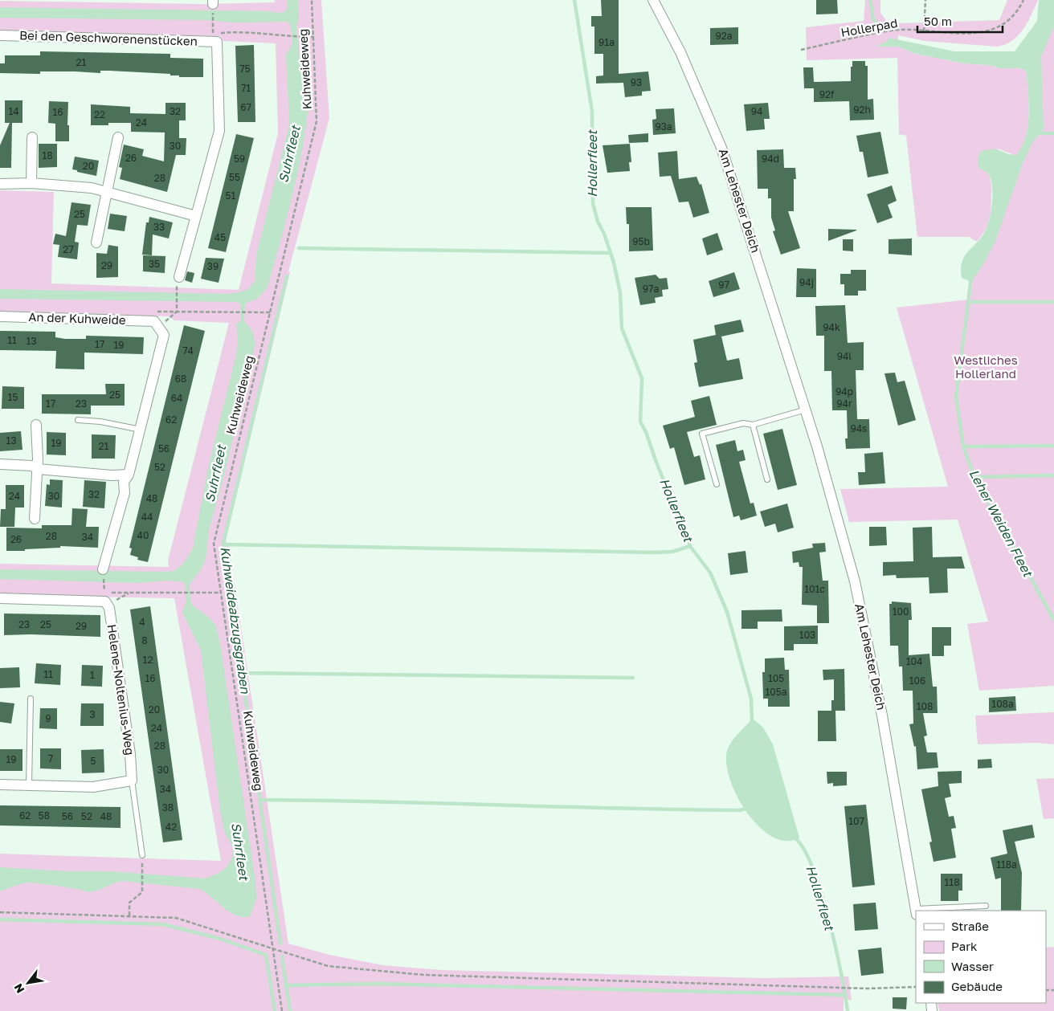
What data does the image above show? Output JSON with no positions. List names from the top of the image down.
{
  "streets": {
    "street": [
      "Bei den Geschworenenstücken",
      "Am Lehester Deich",
      "An der Kuhweide",
      "Helene-Noltenius-Weg"
    ],
    "path": ["Hollerpad", "Kuhweideweg"]
  },
  "water": [
    "Suhrfleet",
    "Hollerfleet",
    "Leher Weiden Fleet",
    "Kuhweideabzugsgraben"
  ],
  "parks": ["Westliches Hollerland"],
  "house_numbers": [
    "92a",
    "91a",
    "21",
    "75",
    "93",
    "71",
    "92f",
    "67",
    "92h",
    "14",
    "32",
    "94",
    "16",
    "22",
    "24",
    "93a",
    "30",
    "18",
    "26",
    "59",
    "94d",
    "20",
    "55",
    "28",
    "51",
    "25",
    "33",
    "45",
    "95b",
    "27",
    "35",
    "29",
    "39",
    "94j",
    "97",
    "97a",
    "94k",
    "11",
    "13",
    "17",
    "19",
    "74",
    "94l",
    "68",
    "94p",
    "25",
    "15",
    "64",
    "17",
    "23",
    "94r",
    "62",
    "94s",
    "13",
    "19",
    "21",
    "56",
    "52",
    "32",
    "24",
    "30",
    "48",
    "44",
    "40",
    "28",
    "34",
    "26",
    "101c",
    "100",
    "4",
    "23",
    "25",
    "29",
    "103",
    "8",
    "12",
    "104",
    "11",
    "1",
    "16",
    "105",
    "106",
    "105a",
    "108a",
    "108",
    "20",
    "3",
    "9",
    "24",
    "28",
    "7",
    "19",
    "5",
    "30",
    "34",
    "38",
    "62",
    "58",
    "56",
    "52",
    "48",
    "107",
    "42",
    "118a",
    "118"
  ],
  "legend": [
    "Straße",
    "Park",
    "Wasser",
    "Gebäude"
  ],
  "scale_bar": "50 m",
  "north": "bottom left"
}
